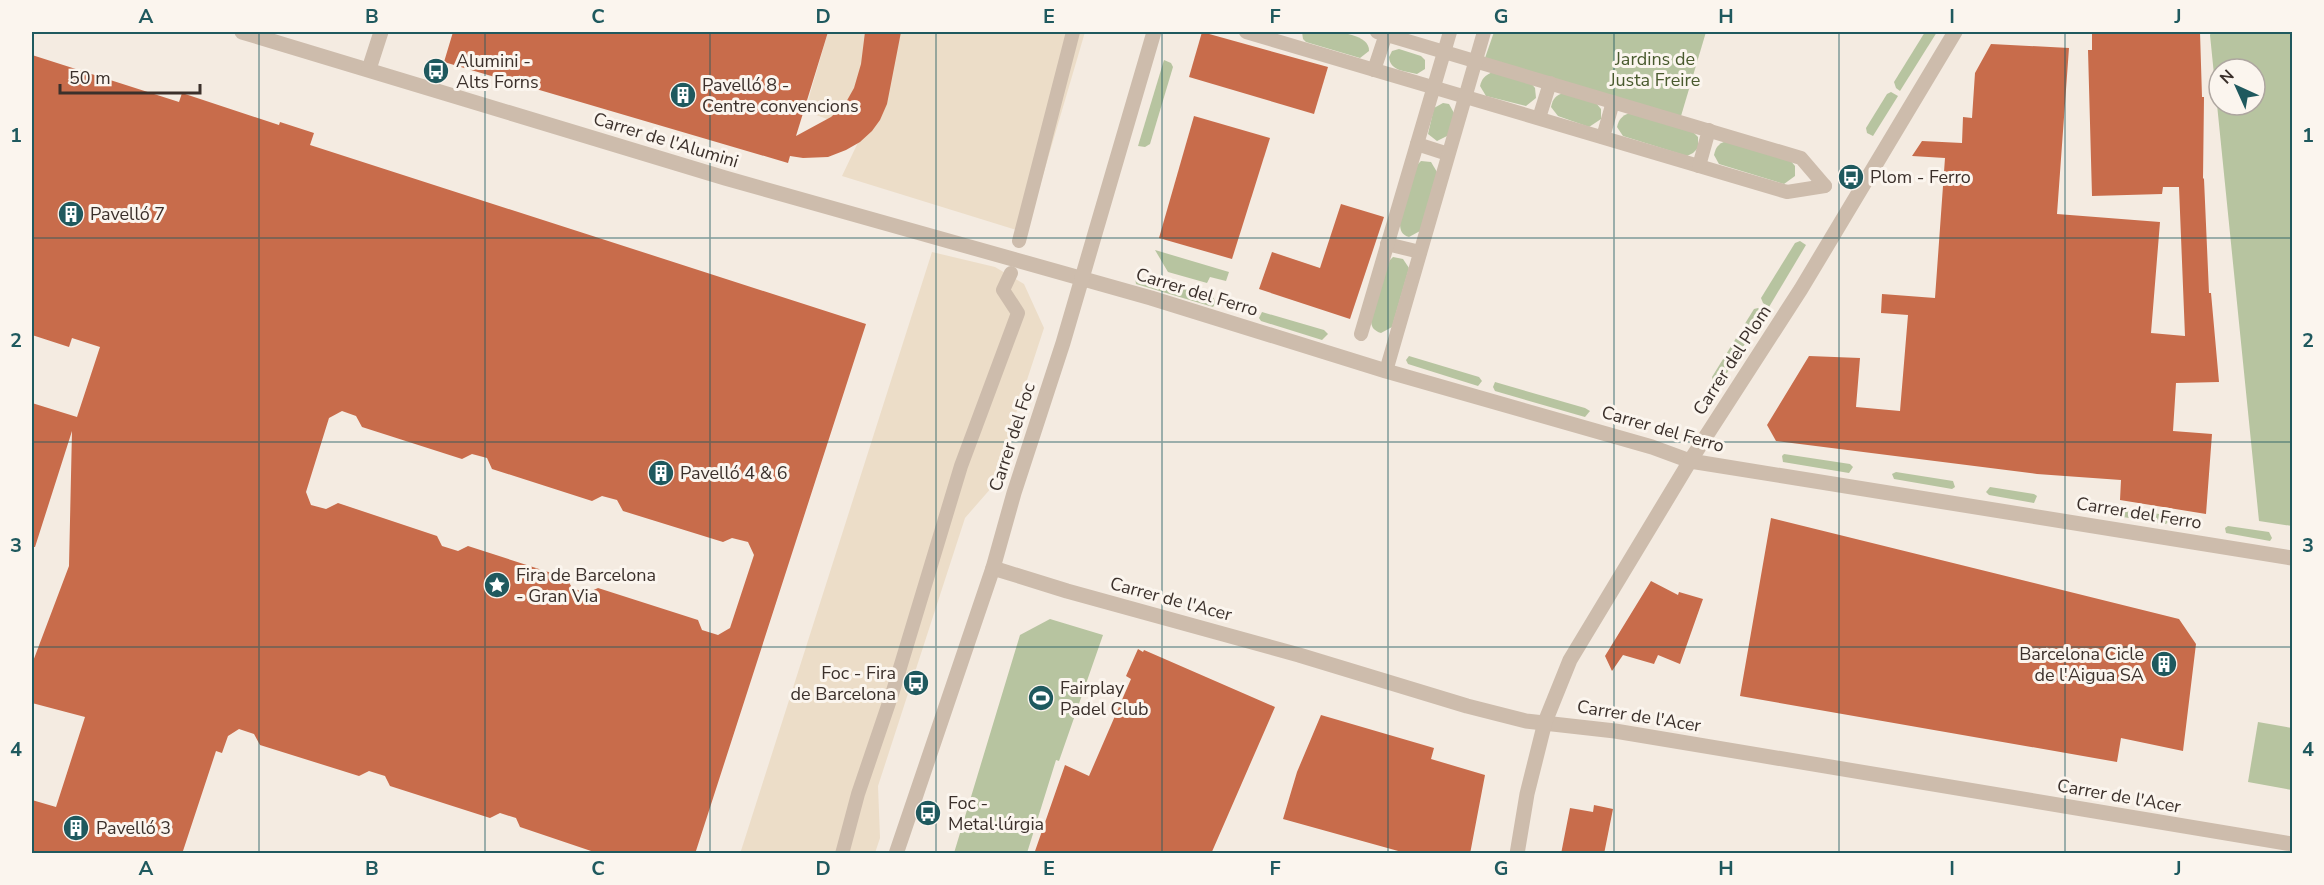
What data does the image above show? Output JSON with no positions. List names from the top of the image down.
{
  "streets": {
    "street": [
      "Carrer de l'Alumini",
      "Carrer del Ferro",
      "Carrer del Plom",
      "Carrer del Foc",
      "Carrer de l'Acer"
    ]
  },
  "crossings": [
    ["Carrer de l'Alumini", "Carrer del Ferro"],
    ["Carrer de l'Alumini", "Carrer del Foc"],
    ["Carrer del Ferro", "Carrer del Plom"],
    ["Carrer del Ferro", "Carrer del Foc"],
    ["Carrer del Plom", "Carrer de l'Acer"],
    ["Carrer del Foc", "Carrer de l'Acer"]
  ],
  "parks": ["Jardins de Justa Freire"],
  "places": {
    "bus stop": [
      "Alumini - Alts Forns",
      "Plom - Ferro",
      "Foc - Fira de Barcelona",
      "Foc - Metal·lúrgia"
    ],
    "building": [
      "Pavelló 8 - Centre convencions",
      "Pavelló 7",
      "Pavelló 4 & 6",
      "Barcelona Cicle de l'Aigua SA",
      "Pavelló 3"
    ],
    "place": ["Fira de Barcelona - Gran Via"],
    "sports": ["Fairplay Padel Club"]
  },
  "scale_bar": "50 m",
  "north": "top left",
  "grid": {
    "columns": [
      "A",
      "B",
      "C",
      "D",
      "E",
      "F",
      "G",
      "H",
      "I",
      "J"
    ],
    "rows": [
      "1",
      "2",
      "3",
      "4"
    ]
  }
}
